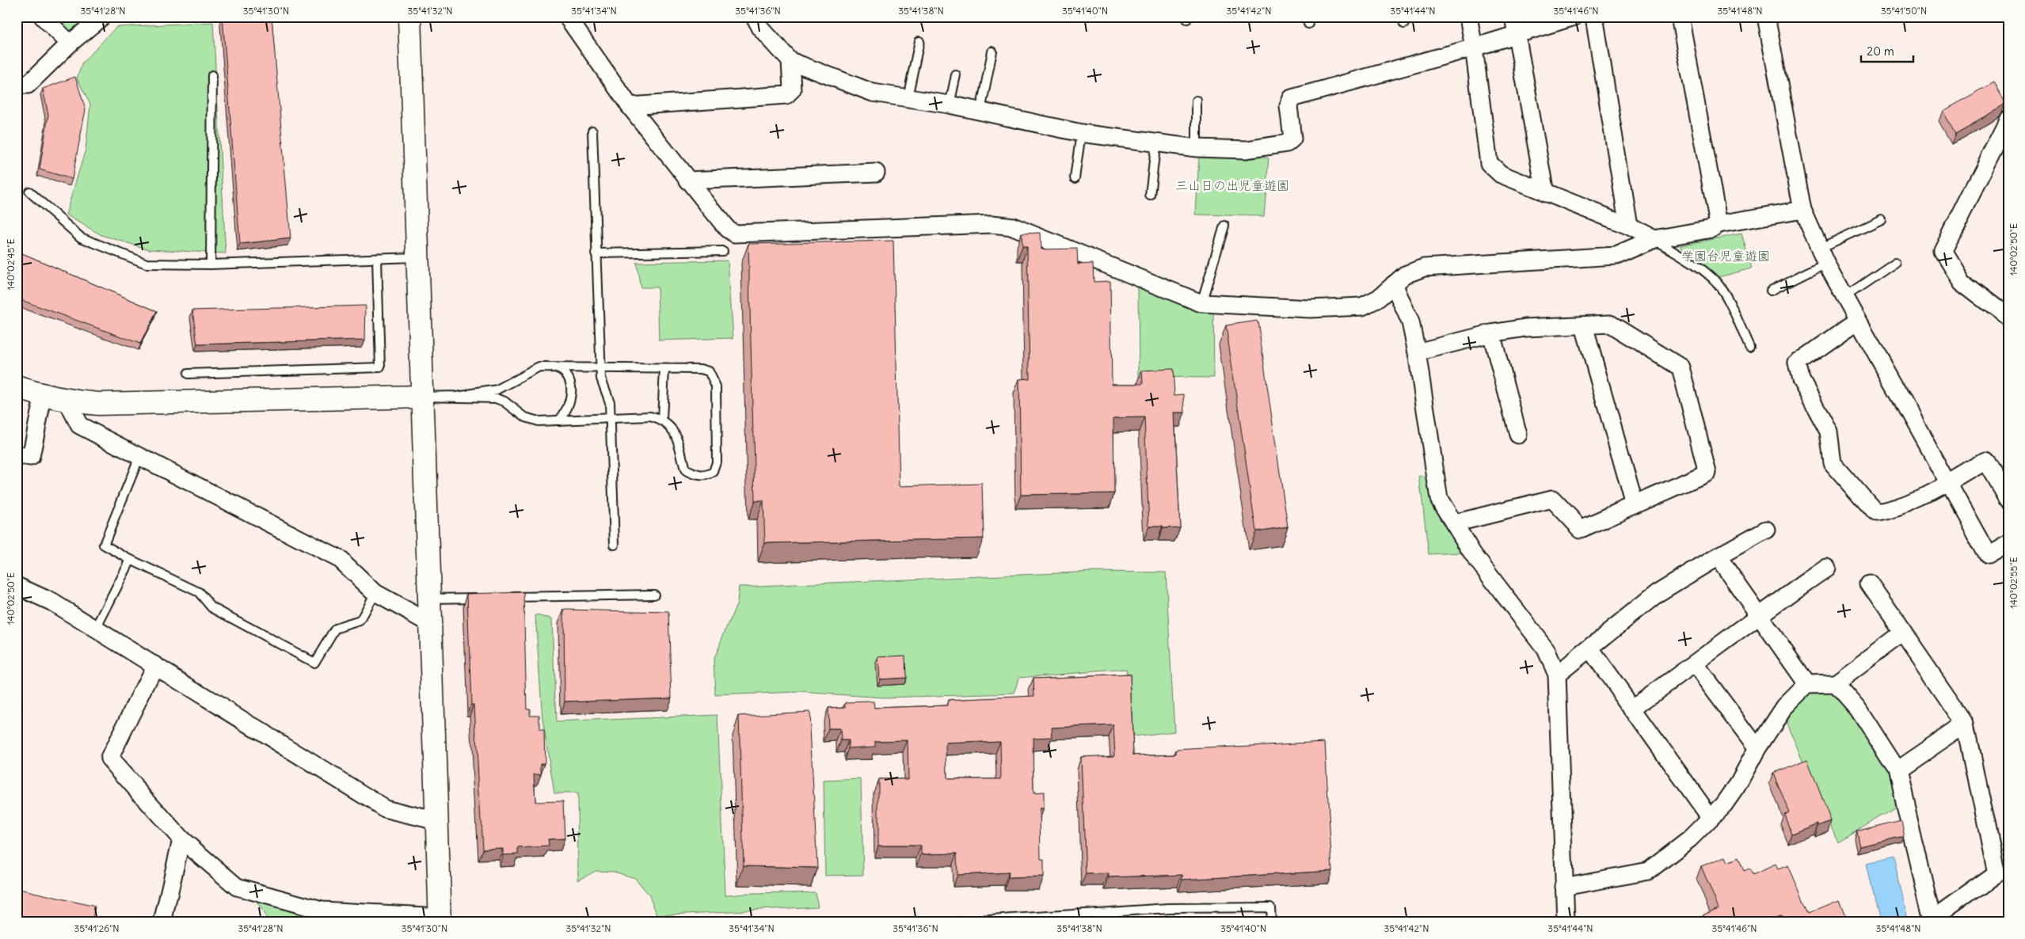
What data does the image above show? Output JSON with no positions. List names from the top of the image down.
{
  "parks": ["三山日の出児童遊園", "学園台児童遊園"],
  "scale_bar": "20 m",
  "coordinates": [
    "35°41'28\"N",
    "35°41'30\"N",
    "35°41'32\"N",
    "35°41'34\"N",
    "35°41'36\"N",
    "35°41'38\"N",
    "35°41'40\"N",
    "35°41'42\"N",
    "35°41'44\"N",
    "35°41'46\"N",
    "35°41'48\"N",
    "35°41'50\"N",
    "140°02'50\"E",
    "140°02'45\"E",
    "140°02'55\"E",
    "35°41'26\"N"
  ]
}
